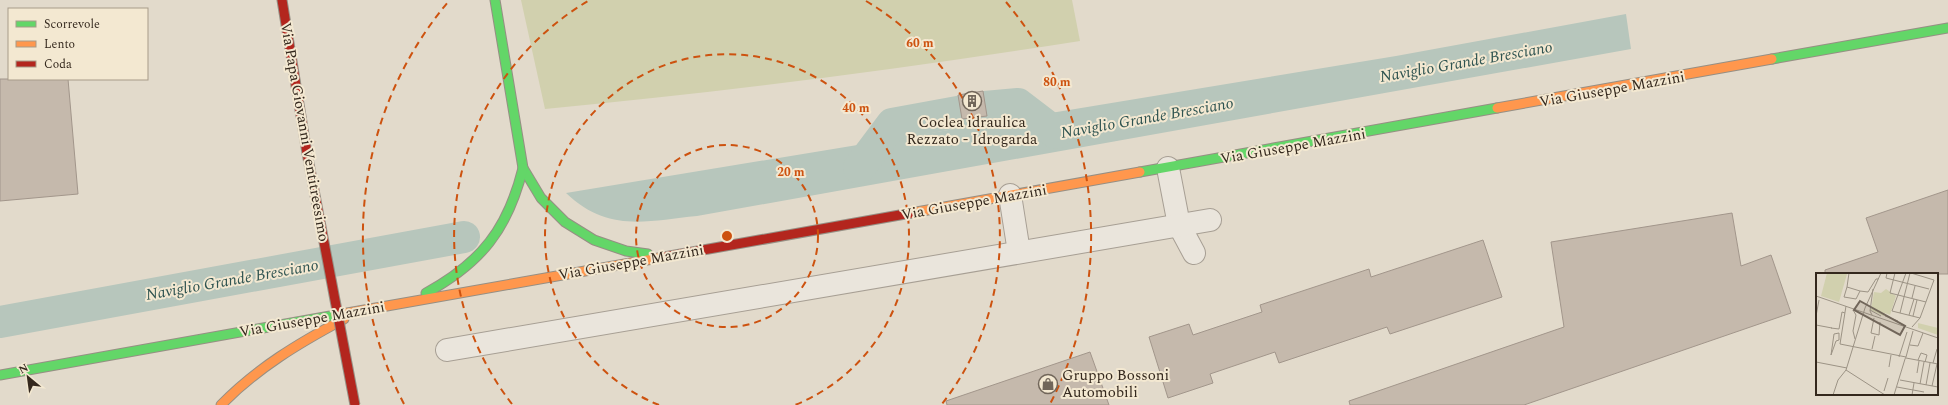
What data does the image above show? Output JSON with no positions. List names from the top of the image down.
{
  "streets": {
    "main road": ["Via Giuseppe Mazzini", "Via Papa Giovanni Ventitreesimo"]
  },
  "water": ["Naviglio Grande Bresciano"],
  "places": {
    "building": ["Coclea idraulica Rezzato - Idrogarda"],
    "shop": ["Gruppo Bossoni Automobili"]
  },
  "legend": ["Scorrevole", "Lento", "Coda"],
  "north": "top left",
  "rings": [
    "60 m",
    "80 m",
    "40 m",
    "20 m"
  ]
}
